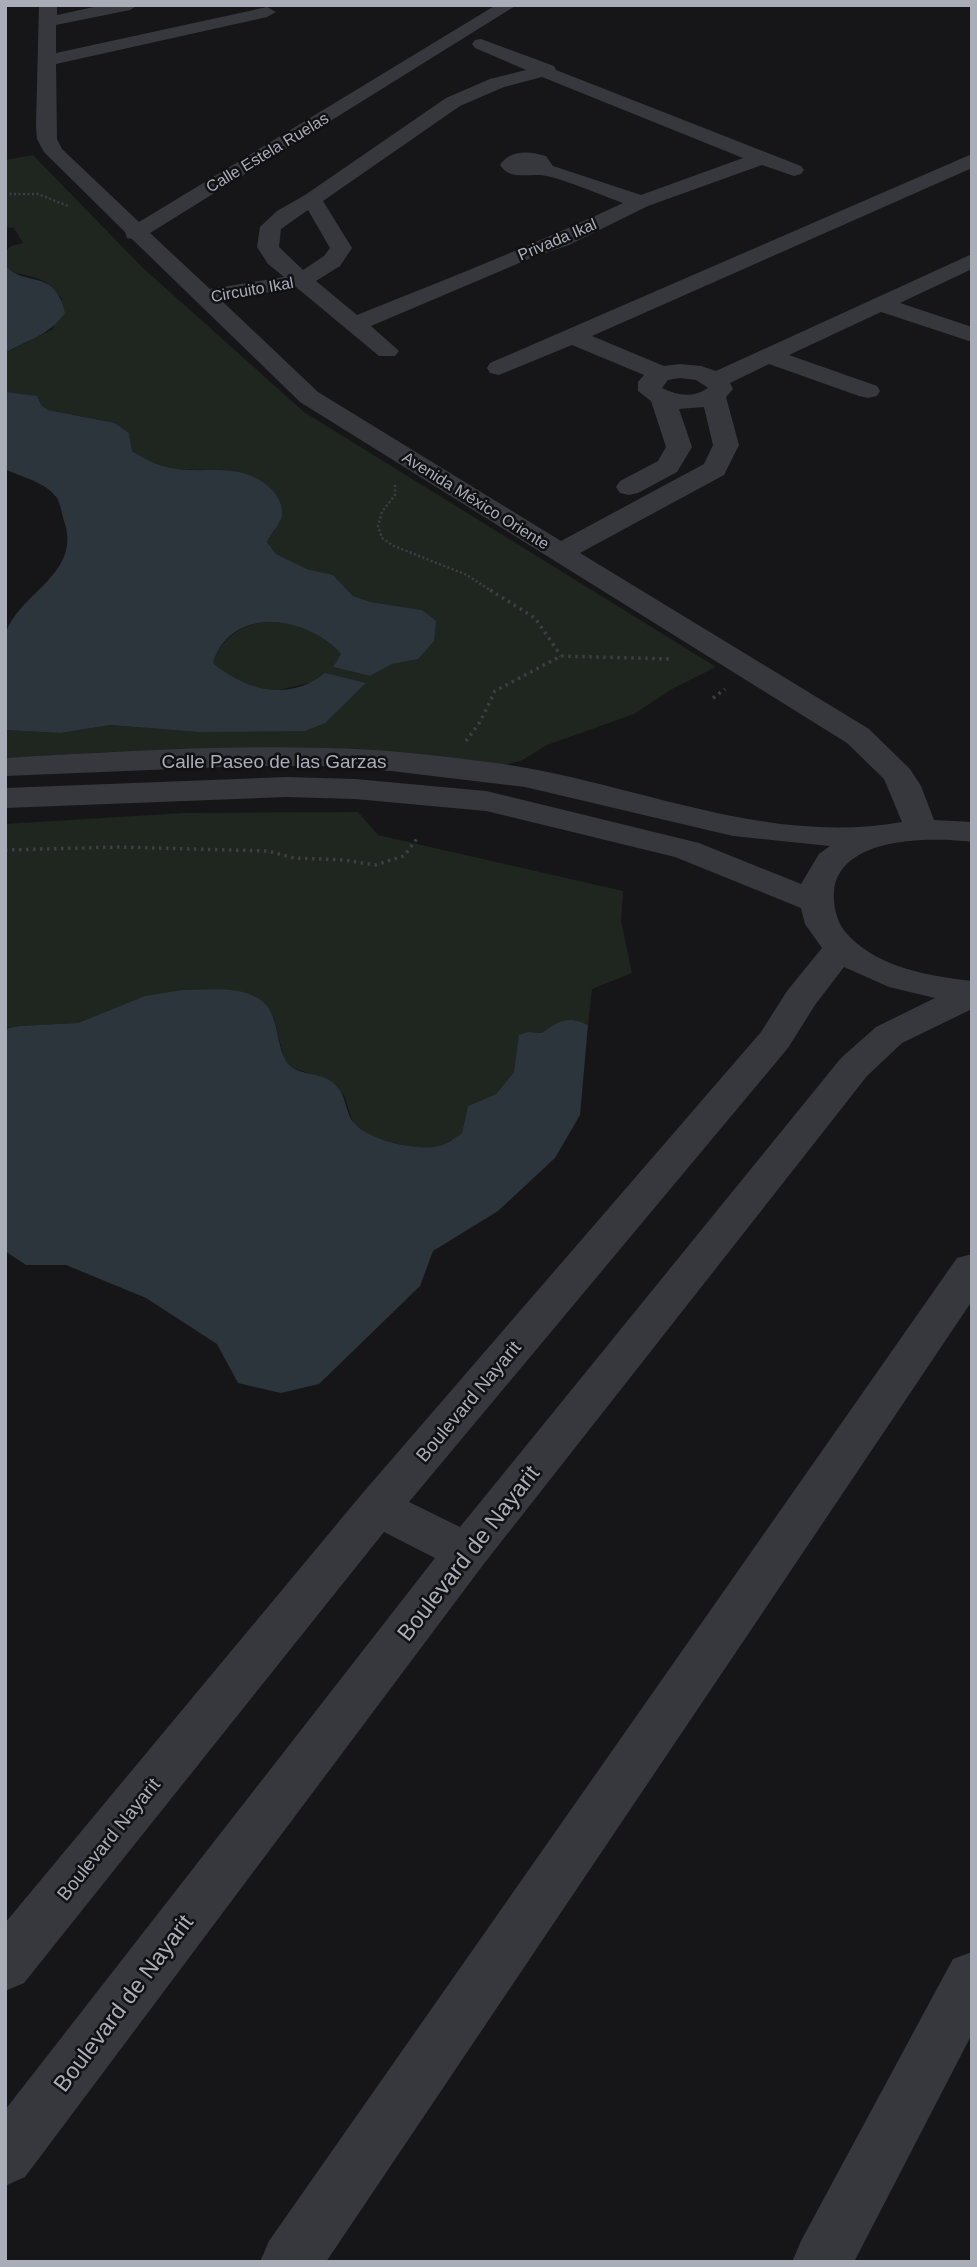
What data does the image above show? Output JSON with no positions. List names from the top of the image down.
{
  "streets": {
    "street": [
      "Calle Estela Ruelas",
      "Privada Ikal",
      "Circuito Ikal",
      "Avenida México Oriente",
      "Calle Paseo de las Garzas",
      "Boulevard Nayarit",
      "Boulevard de Nayarit"
    ]
  },
  "crossings": [
    ["Calle Estela Ruelas", "Avenida México Oriente"],
    ["Circuito Ikal", "Avenida México Oriente"]
  ]
}
